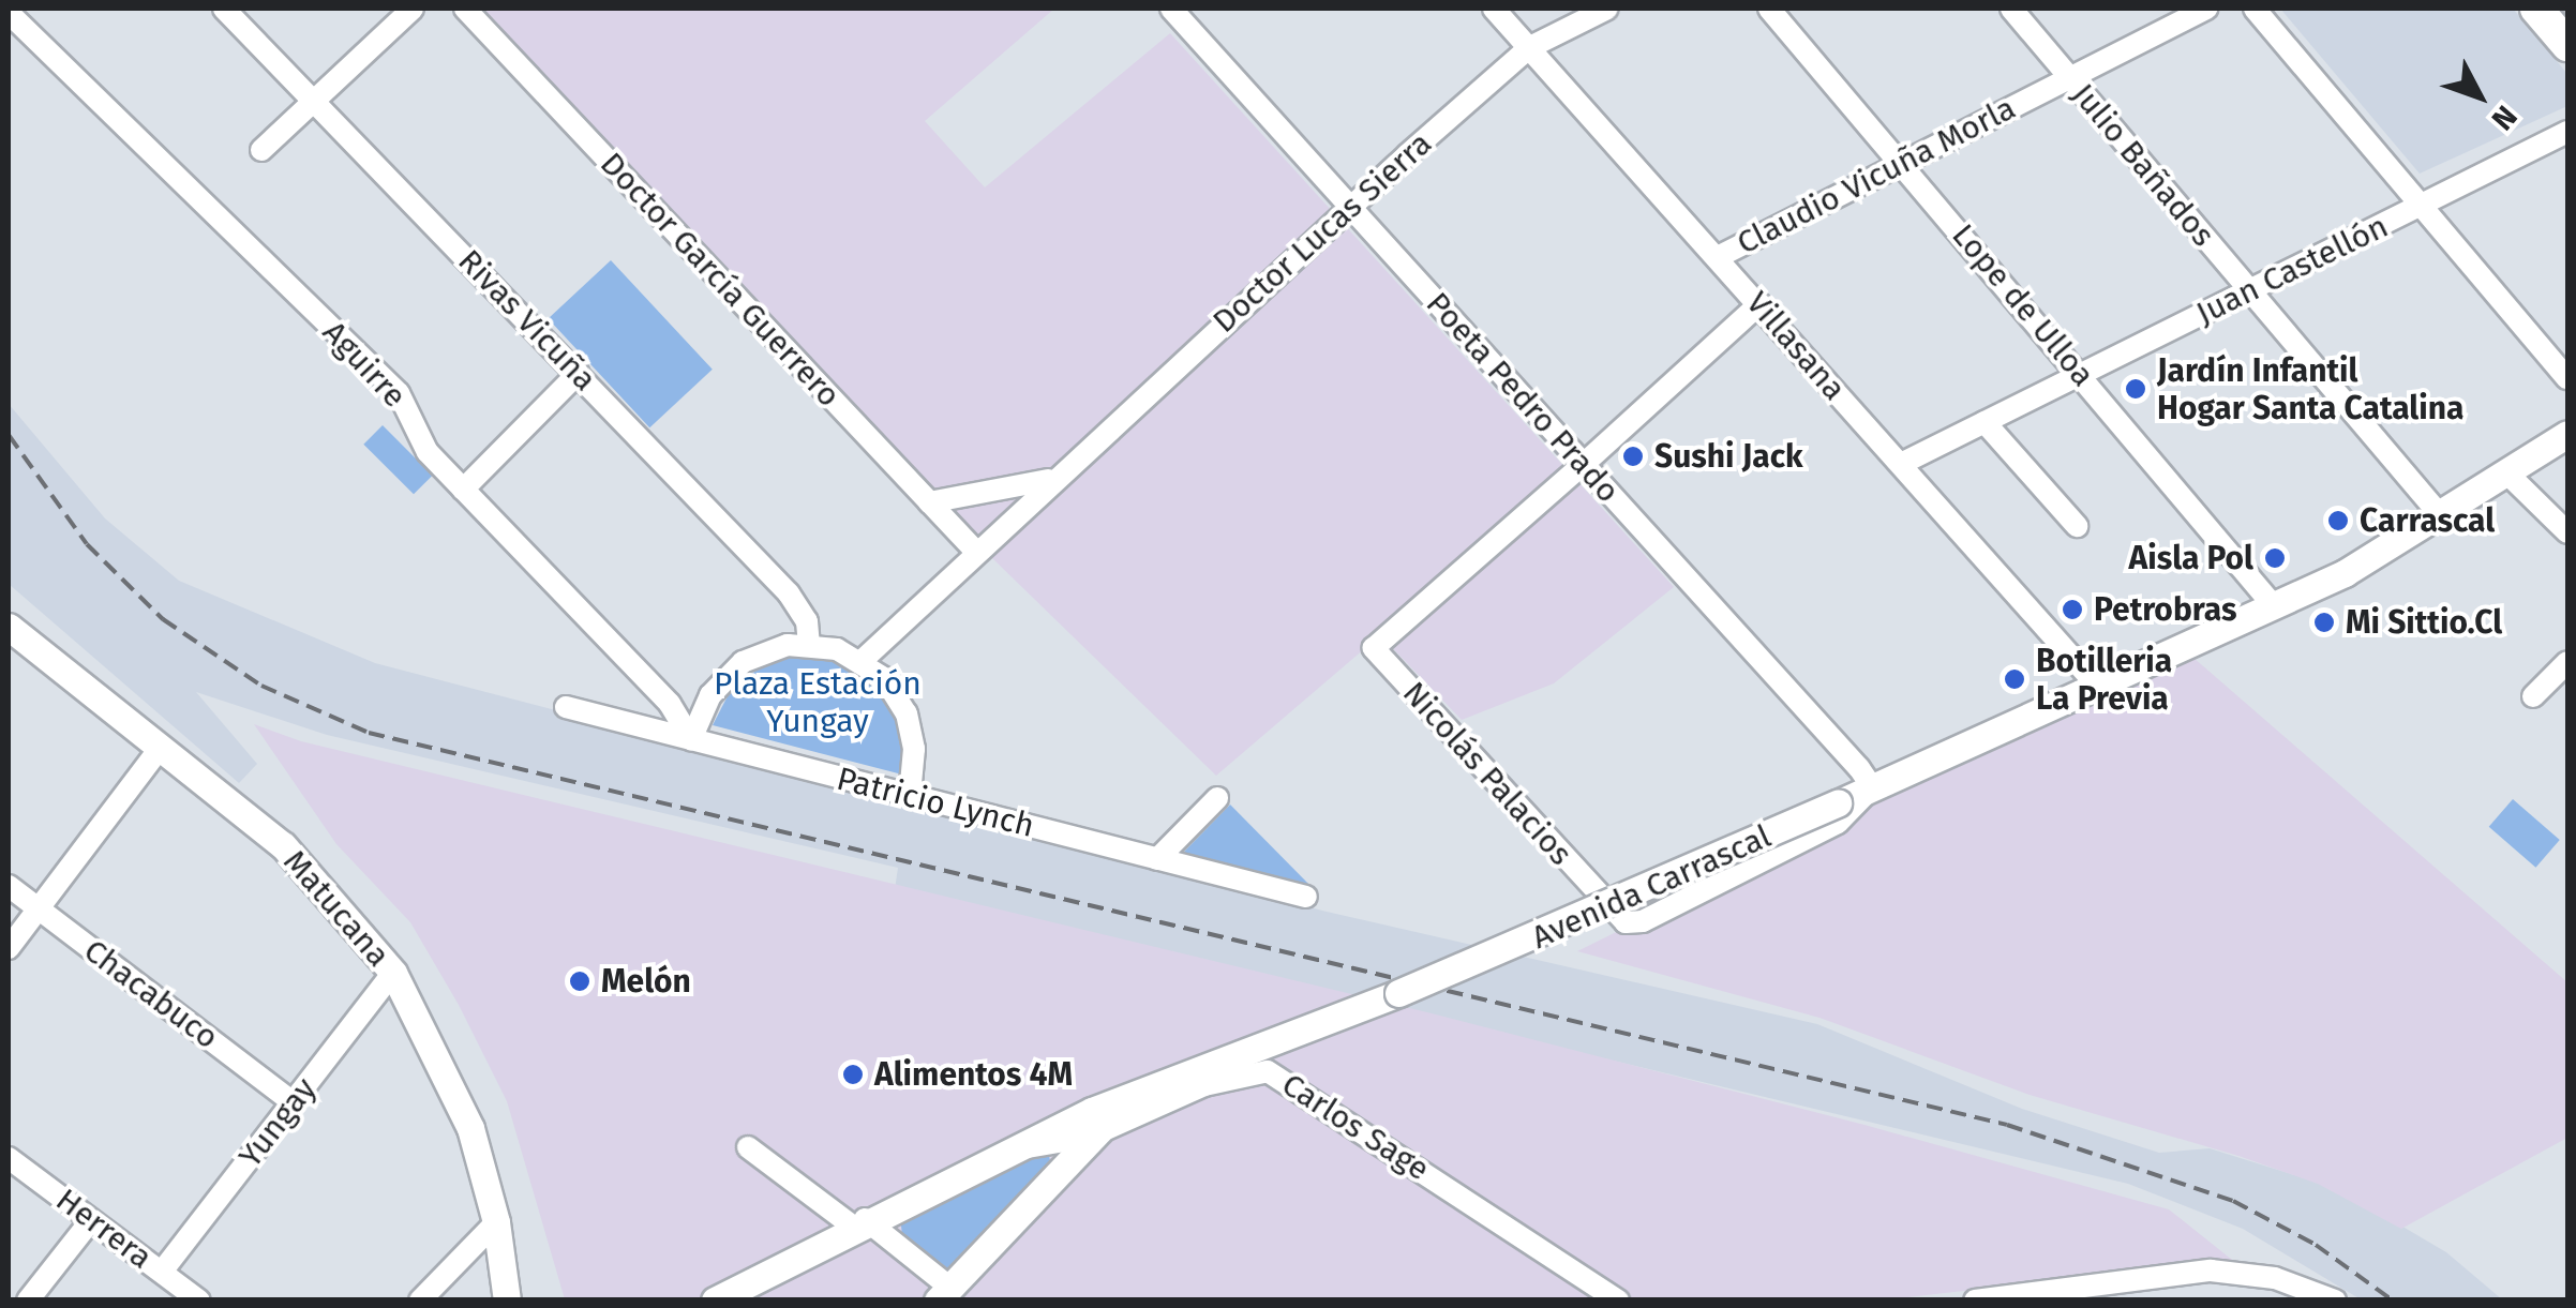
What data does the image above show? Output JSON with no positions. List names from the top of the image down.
{
  "streets": {
    "main road": ["Avenida Carrascal", "Matucana"],
    "street": [
      "Julio Bañados",
      "Claudio Vicuña Morla",
      "Doctor Lucas Sierra",
      "Juan Castellón",
      "Doctor García Guerrero",
      "Lope de Ulloa",
      "Rivas Vicuña",
      "Villasana",
      "Aguirre",
      "Poeta Pedro Prado",
      "Nicolás Palacios",
      "Patricio Lynch",
      "Chacabuco",
      "Yungay",
      "Carlos Sage",
      "Herrera"
    ]
  },
  "crossings": [
    ["Julio Bañados", "Claudio Vicuña Morla"],
    ["Julio Bañados", "Juan Castellón"],
    ["Julio Bañados", "Avenida Carrascal"],
    ["Claudio Vicuña Morla", "Lope de Ulloa"],
    ["Claudio Vicuña Morla", "Villasana"],
    ["Claudio Vicuña Morla", "Poeta Pedro Prado"],
    ["Claudio Vicuña Morla", "Nicolás Palacios"],
    ["Doctor Lucas Sierra", "Doctor García Guerrero"],
    ["Doctor Lucas Sierra", "Villasana"],
    ["Doctor Lucas Sierra", "Poeta Pedro Prado"],
    ["Juan Castellón", "Lope de Ulloa"],
    ["Juan Castellón", "Villasana"],
    ["Lope de Ulloa", "Avenida Carrascal"],
    ["Villasana", "Avenida Carrascal"],
    ["Aguirre", "Patricio Lynch"],
    ["Poeta Pedro Prado", "Nicolás Palacios"],
    ["Poeta Pedro Prado", "Avenida Carrascal"],
    ["Nicolás Palacios", "Avenida Carrascal"],
    ["Avenida Carrascal", "Carlos Sage"],
    ["Matucana", "Yungay"],
    ["Chacabuco", "Yungay"],
    ["Yungay", "Herrera"]
  ],
  "parks": ["Plaza Estación Yungay"],
  "places": [
    "Jardín Infantil Hogar Santa Catalina",
    "Sushi Jack",
    "Carrascal",
    "Aisla Pol",
    "Petrobras",
    "Mi Sittio.Cl",
    "Botilleria La Previa",
    "Melón",
    "Alimentos 4M"
  ],
  "north": "bottom right"
}
